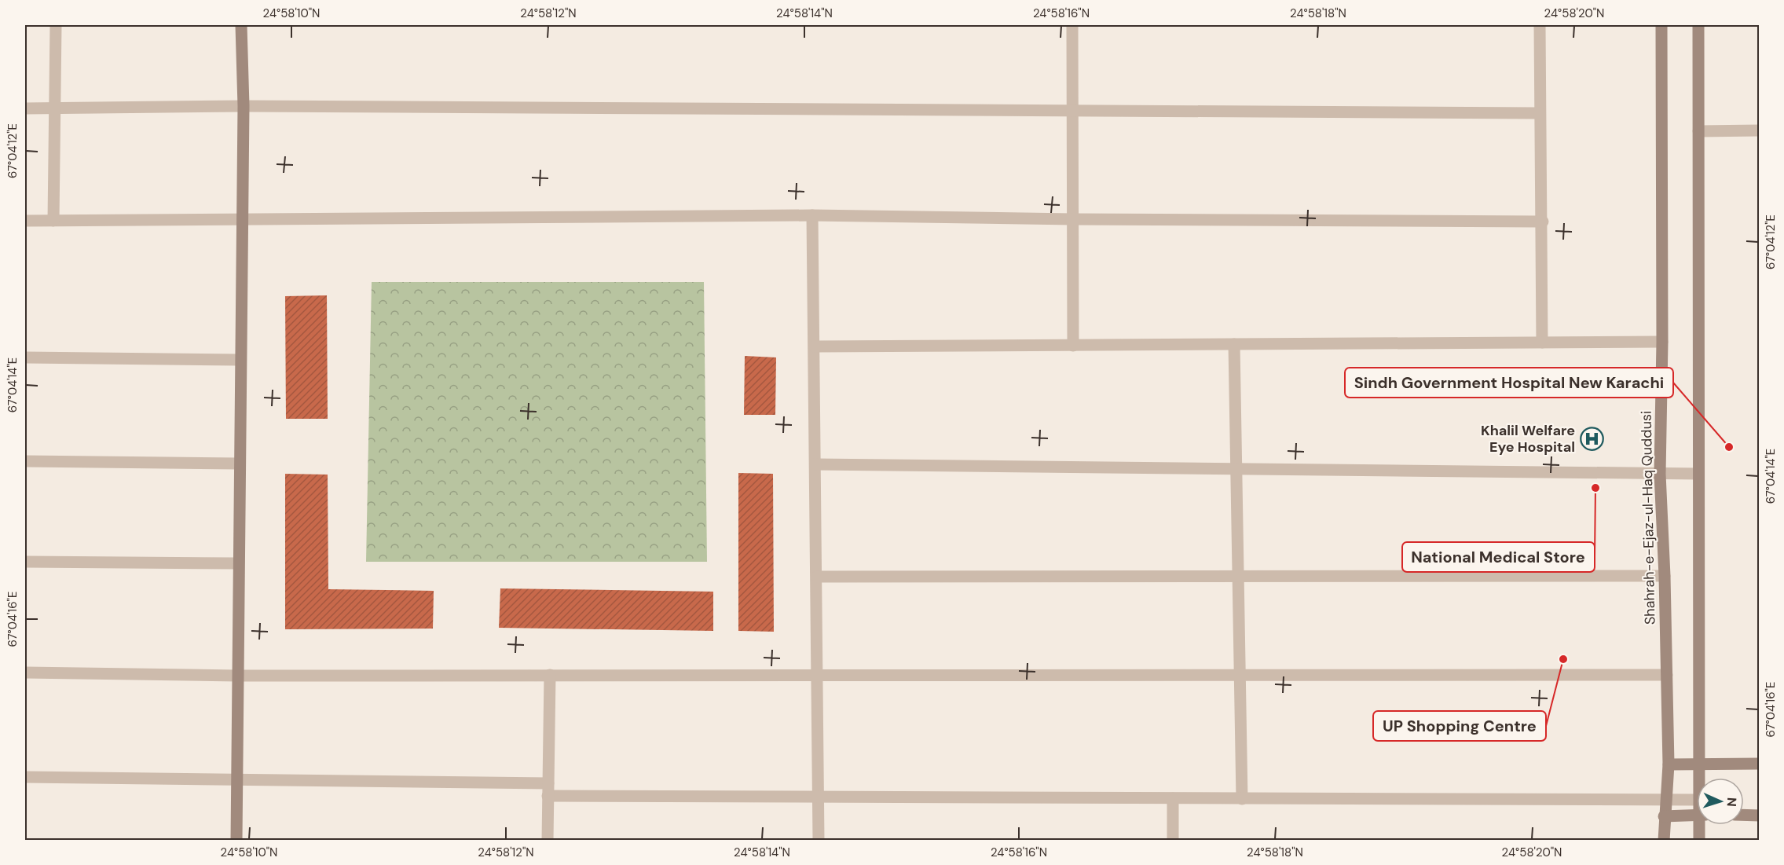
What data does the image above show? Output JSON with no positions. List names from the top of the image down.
{
  "streets": {
    "main road": ["Shahrah-e-Ejaz-ul-Haq Quddusi"]
  },
  "places": {
    "hospital": ["Khalil Welfare Eye Hospital"],
    "other": ["Sindh Government Hospital New Karachi", "National Medical Store", "UP Shopping Centre"]
  },
  "north": "right",
  "coordinates": [
    "24°58'10\"N",
    "24°58'12\"N",
    "24°58'14\"N",
    "24°58'16\"N",
    "24°58'18\"N",
    "24°58'20\"N",
    "67°04'12\"E",
    "67°04'14\"E",
    "67°04'16\"E"
  ]
}
